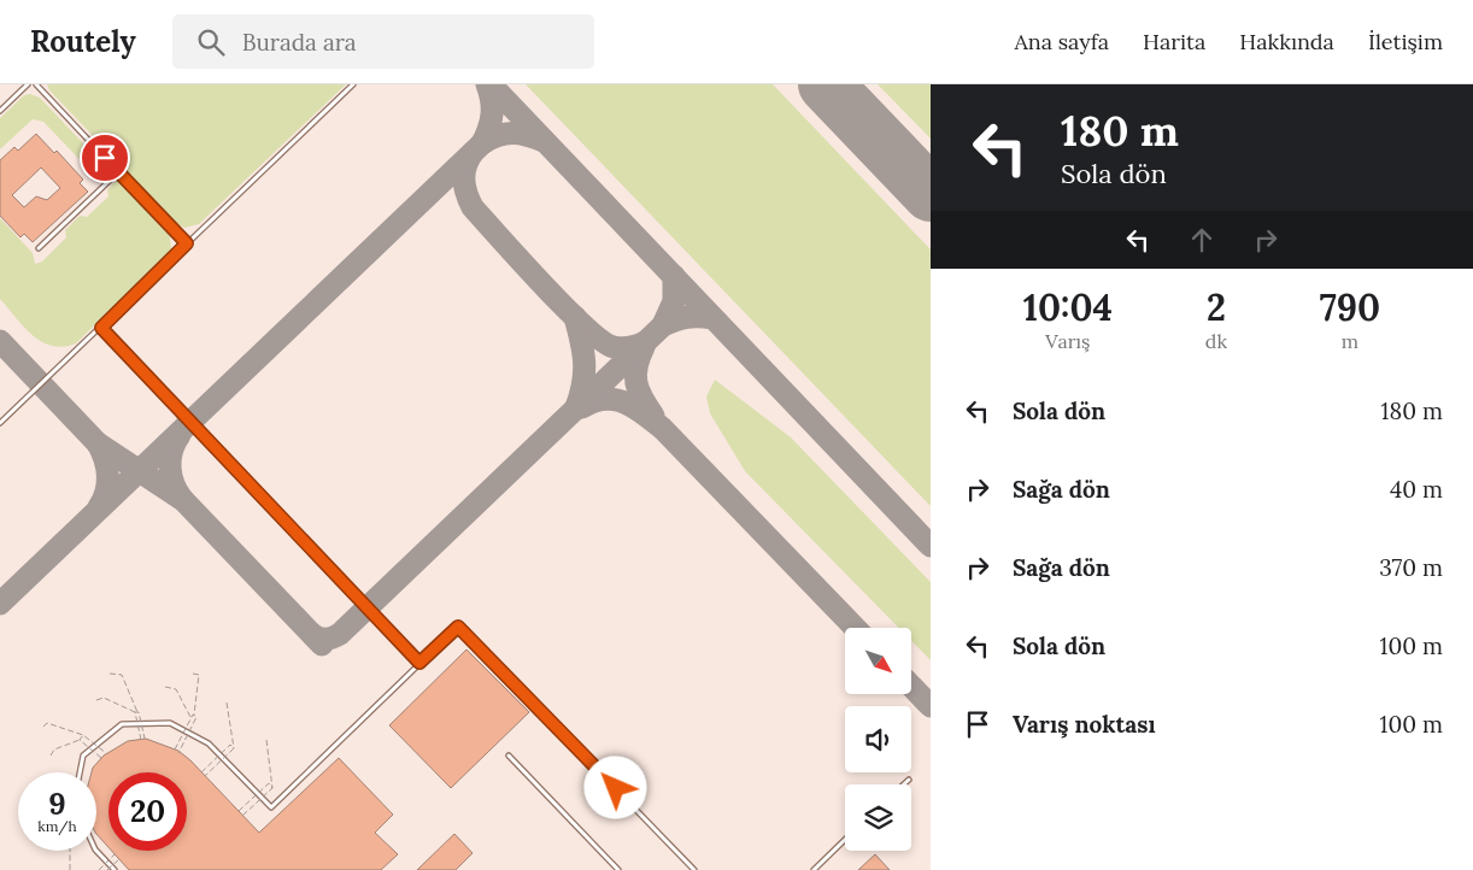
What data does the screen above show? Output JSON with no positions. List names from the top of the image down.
{
  "north": "bottom right",
  "page": {
    "header": "Routely",
    "search": "Burada ara",
    "nav": [
      "Ana sayfa",
      "Harita",
      "Hakkında",
      "İletişim"
    ],
    "turn": ["180 m", "Sola dön"],
    "eta": [
      "10:04",
      "Varış",
      "2",
      "dk",
      "790",
      "m"
    ],
    "list": [
      {
        "name": "Sola dön",
        "value": "180 m"
      },
      {
        "name": "Sağa dön",
        "value": "40 m"
      },
      {
        "name": "Sağa dön",
        "value": "370 m"
      },
      {
        "name": "Sola dön",
        "value": "100 m"
      },
      {
        "name": "Varış noktası",
        "value": "100 m"
      }
    ],
    "speed": "9 km/h",
    "limit": "20"
  }
}
